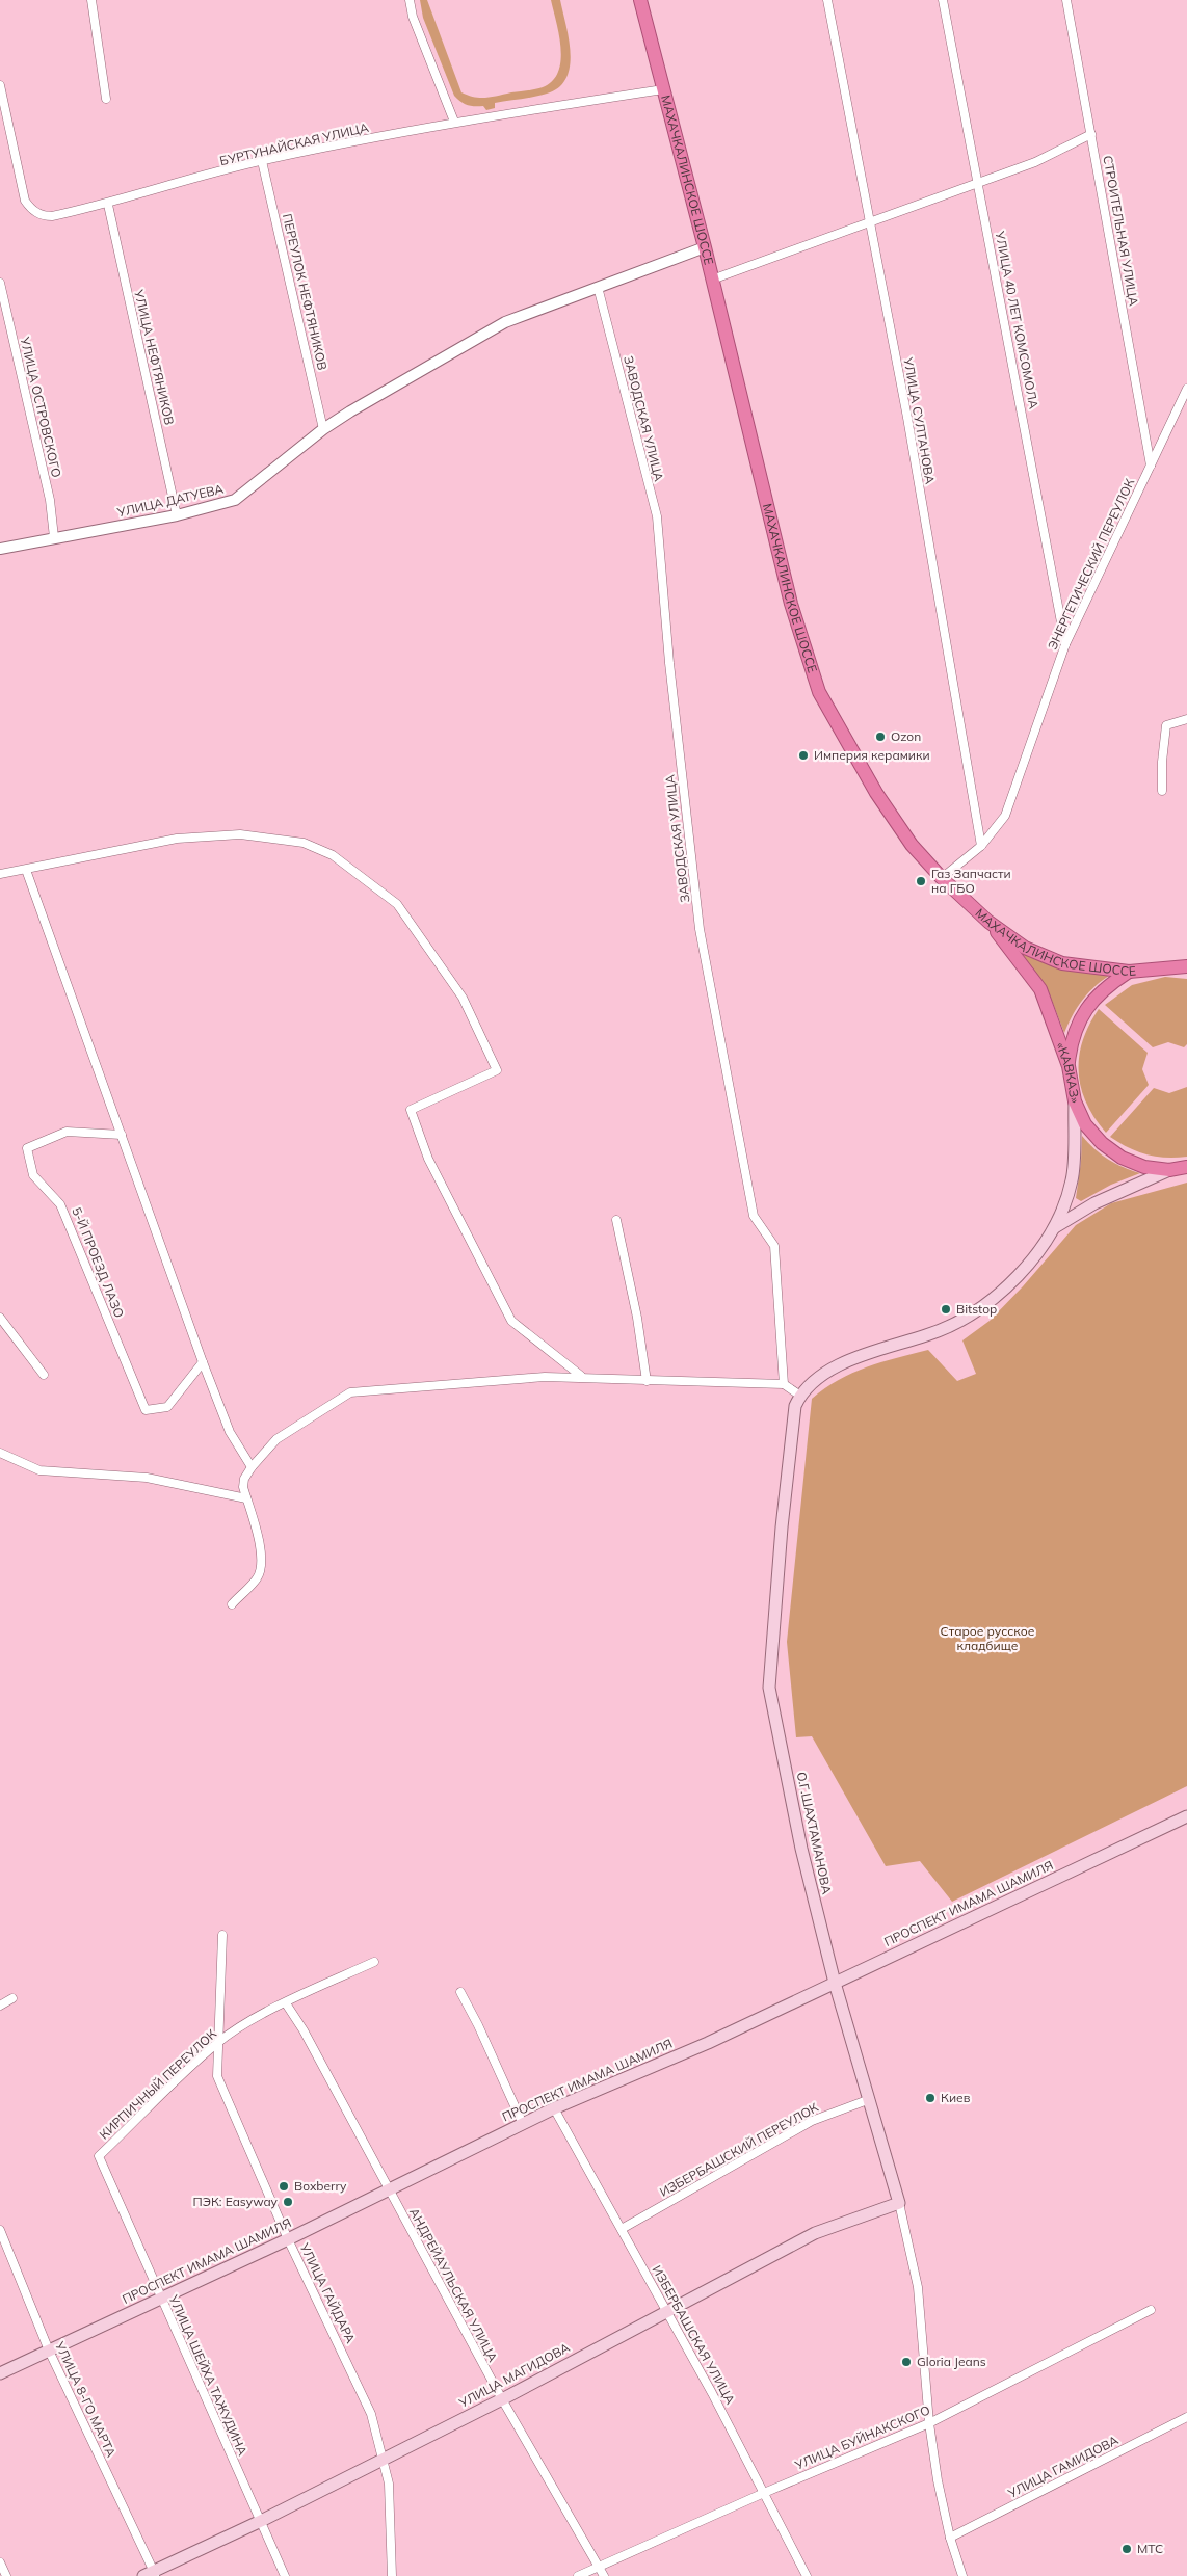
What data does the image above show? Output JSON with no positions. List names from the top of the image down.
{
  "streets": {
    "highway": ["МАХАЧКАЛИНСКОЕ ШОССЕ", "«КАВКАЗ»"],
    "main road": ["О.Г.ШАХТАМАНОВА", "ПРОСПЕКТ ИМАМА ШАМИЛЯ", "УЛИЦА МАГИДОВА"],
    "street": [
      "БУРТУНАЙСКАЯ УЛИЦА",
      "СТРОИТЕЛЬНАЯ УЛИЦА",
      "ПЕРЕУЛОК НЕФТЯНИКОВ",
      "УЛИЦА 40 ЛЕТ КОМСОМОЛА",
      "УЛИЦА НЕФТЯНИКОВ",
      "УЛИЦА ОСТРОВСКОГО",
      "ЗАВОДСКАЯ УЛИЦА",
      "УЛИЦА СУЛТАНОВА",
      "УЛИЦА ДАТУЕВА",
      "ЭНЕРГЕТИЧЕСКИЙ ПЕРЕУЛОК",
      "5-Й ПРОЕЗД ЛАЗО",
      "КИРПИЧНЫЙ ПЕРЕУЛОК",
      "ИЗБЕРБАШСКИЙ ПЕРЕУЛОК",
      "АНДРЕЙАУЛЬСКАЯ УЛИЦА",
      "УЛИЦА ГАЙДАРА",
      "ИЗБЕРБАШСКАЯ УЛИЦА",
      "УЛИЦА ШЕЙХА ТАЖУДИНА",
      "УЛИЦА 8-ГО МАРТА",
      "УЛИЦА БУЙНАКСКОГО",
      "УЛИЦА ГАМИДОВА"
    ]
  },
  "crossings": [
    ["БУРТУНАЙСКАЯ УЛИЦА", "МАХАЧКАЛИНСКОЕ ШОССЕ"],
    ["БУРТУНАЙСКАЯ УЛИЦА", "ПЕРЕУЛОК НЕФТЯНИКОВ"],
    ["БУРТУНАЙСКАЯ УЛИЦА", "УЛИЦА НЕФТЯНИКОВ"],
    ["МАХАЧКАЛИНСКОЕ ШОССЕ", "УЛИЦА ДАТУЕВА"],
    ["МАХАЧКАЛИНСКОЕ ШОССЕ", "ЭНЕРГЕТИЧЕСКИЙ ПЕРЕУЛОК"],
    ["МАХАЧКАЛИНСКОЕ ШОССЕ", "«КАВКАЗ»"],
    ["СТРОИТЕЛЬНАЯ УЛИЦА", "ЭНЕРГЕТИЧЕСКИЙ ПЕРЕУЛОК"],
    ["ПЕРЕУЛОК НЕФТЯНИКОВ", "УЛИЦА ДАТУЕВА"],
    ["УЛИЦА 40 ЛЕТ КОМСОМОЛА", "ЭНЕРГЕТИЧЕСКИЙ ПЕРЕУЛОК"],
    ["УЛИЦА НЕФТЯНИКОВ", "УЛИЦА ДАТУЕВА"],
    ["УЛИЦА ОСТРОВСКОГО", "УЛИЦА ДАТУЕВА"],
    ["ЗАВОДСКАЯ УЛИЦА", "УЛИЦА ДАТУЕВА"],
    ["УЛИЦА СУЛТАНОВА", "ЭНЕРГЕТИЧЕСКИЙ ПЕРЕУЛОК"],
    ["О.Г.ШАХТАМАНОВА", "ПРОСПЕКТ ИМАМА ШАМИЛЯ"],
    ["О.Г.ШАХТАМАНОВА", "ИЗБЕРБАШСКИЙ ПЕРЕУЛОК"],
    ["О.Г.ШАХТАМАНОВА", "УЛИЦА МАГИДОВА"],
    ["О.Г.ШАХТАМАНОВА", "УЛИЦА БУЙНАКСКОГО"],
    ["О.Г.ШАХТАМАНОВА", "УЛИЦА ГАМИДОВА"],
    ["ПРОСПЕКТ ИМАМА ШАМИЛЯ", "АНДРЕЙАУЛЬСКАЯ УЛИЦА"],
    ["ПРОСПЕКТ ИМАМА ШАМИЛЯ", "УЛИЦА ГАЙДАРА"],
    ["ПРОСПЕКТ ИМАМА ШАМИЛЯ", "ИЗБЕРБАШСКАЯ УЛИЦА"],
    ["ПРОСПЕКТ ИМАМА ШАМИЛЯ", "УЛИЦА ШЕЙХА ТАЖУДИНА"],
    ["ПРОСПЕКТ ИМАМА ШАМИЛЯ", "УЛИЦА 8-ГО МАРТА"],
    ["КИРПИЧНЫЙ ПЕРЕУЛОК", "АНДРЕЙАУЛЬСКАЯ УЛИЦА"],
    ["КИРПИЧНЫЙ ПЕРЕУЛОК", "УЛИЦА ГАЙДАРА"],
    ["КИРПИЧНЫЙ ПЕРЕУЛОК", "УЛИЦА ШЕЙХА ТАЖУДИНА"],
    ["ИЗБЕРБАШСКИЙ ПЕРЕУЛОК", "ИЗБЕРБАШСКАЯ УЛИЦА"],
    ["АНДРЕЙАУЛЬСКАЯ УЛИЦА", "УЛИЦА МАГИДОВА"],
    ["АНДРЕЙАУЛЬСКАЯ УЛИЦА", "УЛИЦА БУЙНАКСКОГО"],
    ["УЛИЦА ГАЙДАРА", "УЛИЦА МАГИДОВА"],
    ["ИЗБЕРБАШСКАЯ УЛИЦА", "УЛИЦА МАГИДОВА"],
    ["ИЗБЕРБАШСКАЯ УЛИЦА", "УЛИЦА БУЙНАКСКОГО"],
    ["УЛИЦА ШЕЙХА ТАЖУДИНА", "УЛИЦА МАГИДОВА"],
    ["УЛИЦА МАГИДОВА", "УЛИЦА 8-ГО МАРТА"]
  ],
  "parks": ["Старое русское кладбище"],
  "places": [
    "Ozon",
    "Империя керамики",
    "Газ Запчасти на ГБО",
    "Bitstop",
    "Киев",
    "Boxberry",
    "ПЭК: Easyway",
    "Gloria Jeans",
    "МТС"
  ]
}
